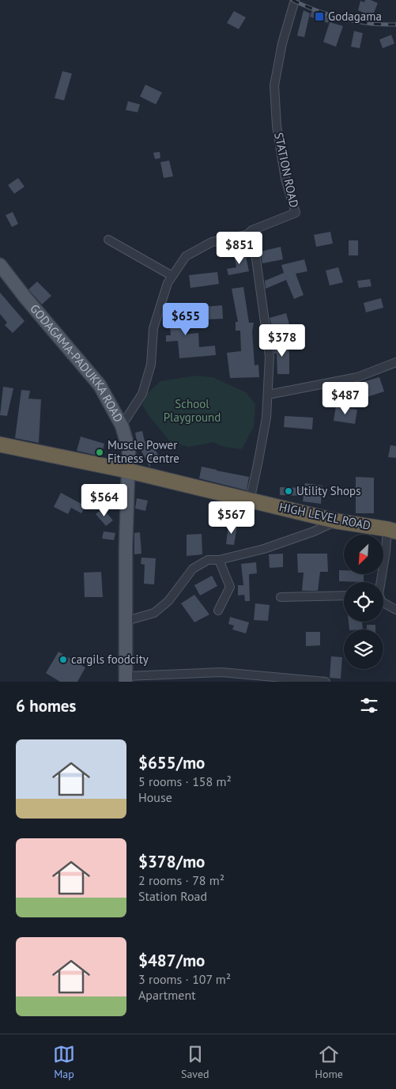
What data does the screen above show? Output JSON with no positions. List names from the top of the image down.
{
  "streets": {
    "highway": ["HIGH LEVEL ROAD"],
    "main road": ["GODAGAMA-PADUKKA ROAD"],
    "street": ["STATION ROAD"]
  },
  "crossings": [
    ["GODAGAMA-PADUKKA ROAD", "HIGH LEVEL ROAD"]
  ],
  "parks": ["School Playground"],
  "places": {
    "transit": ["Godagama"],
    "other": ["Muscle Power Fitness Centre", "Utility Shops", "cargils foodcity"]
  },
  "north": "bottom left",
  "page": {
    "price": [
      "$851",
      "$655",
      "$378",
      "$487",
      "$564",
      "$567"
    ],
    "heading": "6 homes",
    "list": [
      {
        "name": "$655/mo",
        "note": "5 rooms · 158 m² · House"
      },
      {
        "name": "$378/mo",
        "note": "2 rooms · 78 m² · Station Road"
      },
      {
        "name": "$487/mo",
        "note": "3 rooms · 107 m² · Apartment"
      }
    ],
    "tabs": ["Map", "Saved", "Home"]
  }
}
